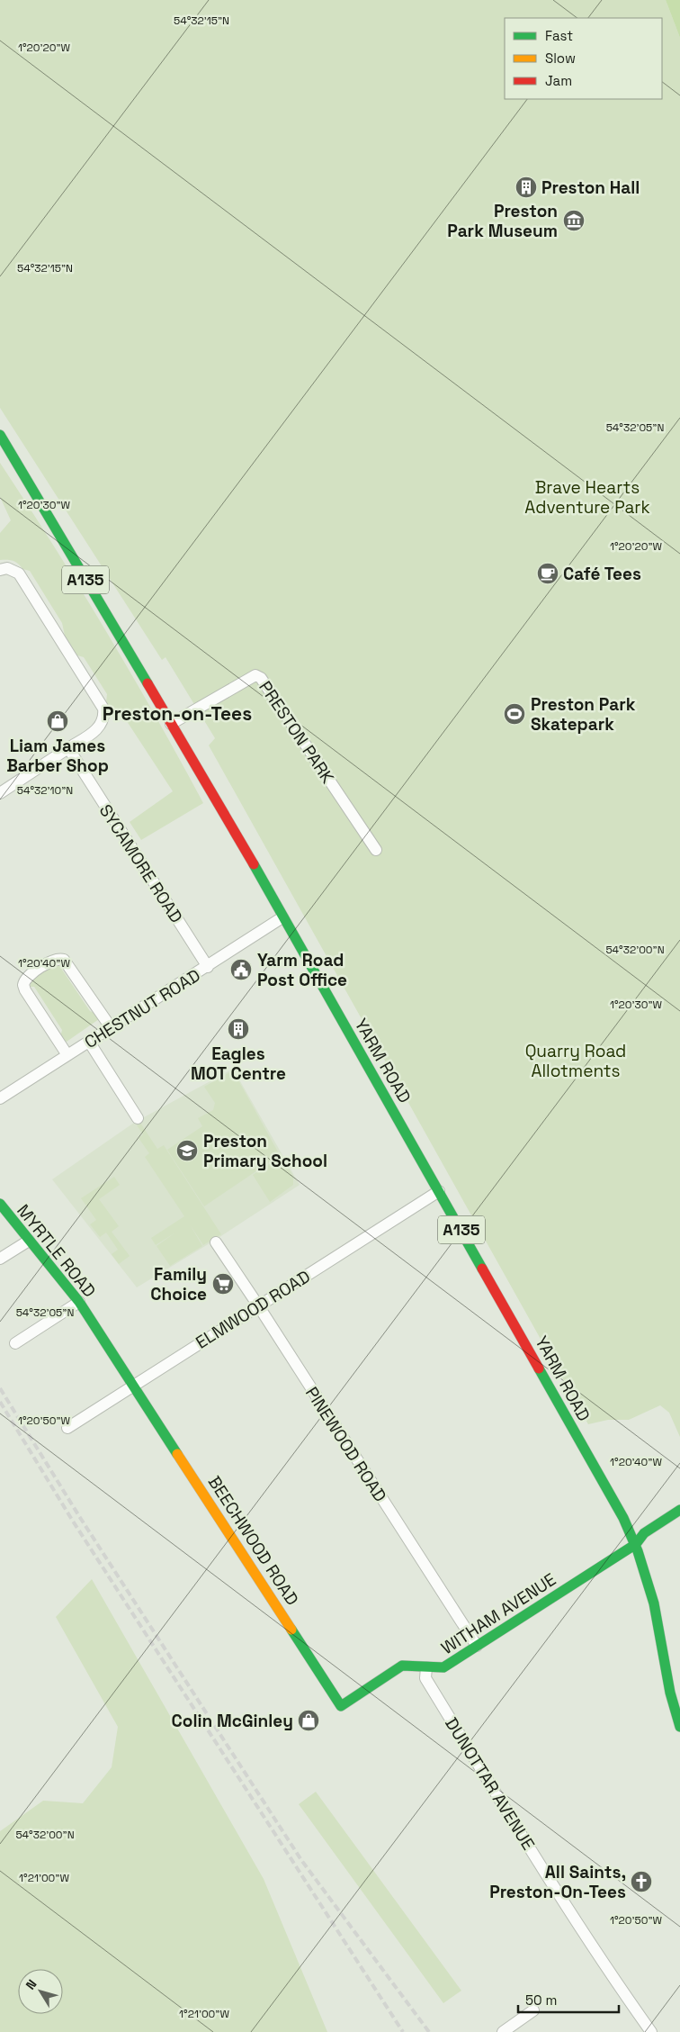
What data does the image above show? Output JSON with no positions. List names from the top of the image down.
{
  "streets": {
    "main road": [
      "A135",
      "YARM ROAD",
      "MYRTLE ROAD",
      "BEECHWOOD ROAD",
      "WITHAM AVENUE"
    ],
    "street": [
      "PRESTON PARK",
      "SYCAMORE ROAD",
      "CHESTNUT ROAD",
      "ELMWOOD ROAD",
      "PINEWOOD ROAD",
      "DUNOTTAR AVENUE"
    ]
  },
  "crossings": [
    ["PRESTON PARK", "YARM ROAD"],
    ["SYCAMORE ROAD", "CHESTNUT ROAD"],
    ["CHESTNUT ROAD", "YARM ROAD"],
    ["YARM ROAD", "ELMWOOD ROAD"],
    ["YARM ROAD", "WITHAM AVENUE"],
    ["MYRTLE ROAD", "ELMWOOD ROAD"],
    ["MYRTLE ROAD", "BEECHWOOD ROAD"],
    ["ELMWOOD ROAD", "PINEWOOD ROAD"],
    ["ELMWOOD ROAD", "BEECHWOOD ROAD"],
    ["PINEWOOD ROAD", "WITHAM AVENUE"],
    ["BEECHWOOD ROAD", "WITHAM AVENUE"],
    ["WITHAM AVENUE", "DUNOTTAR AVENUE"]
  ],
  "districts": ["Preston-on-Tees"],
  "parks": ["Brave Hearts Adventure Park", "Quarry Road Allotments"],
  "places": {
    "building": ["Preston Hall", "Eagles MOT Centre"],
    "museum": ["Preston Park Museum"],
    "cafe": ["Café Tees"],
    "sports": ["Preston Park Skatepark"],
    "shop": ["Liam James Barber Shop", "Colin McGinley"],
    "public building": ["Yarm Road Post Office"],
    "school or university": ["Preston Primary School"],
    "supermarket": ["Family Choice"],
    "church": ["All Saints, Preston-On-Tees"]
  },
  "legend": ["Fast", "Slow", "Jam"],
  "scale_bar": "50 m",
  "north": "top left",
  "coordinates": [
    "54°32'15\"N",
    "1°20'20\"W",
    "54°32'05\"N",
    "1°20'30\"W",
    "54°32'10\"N",
    "54°32'00\"N",
    "1°20'40\"W",
    "1°20'50\"W",
    "1°21'00\"W"
  ]
}
